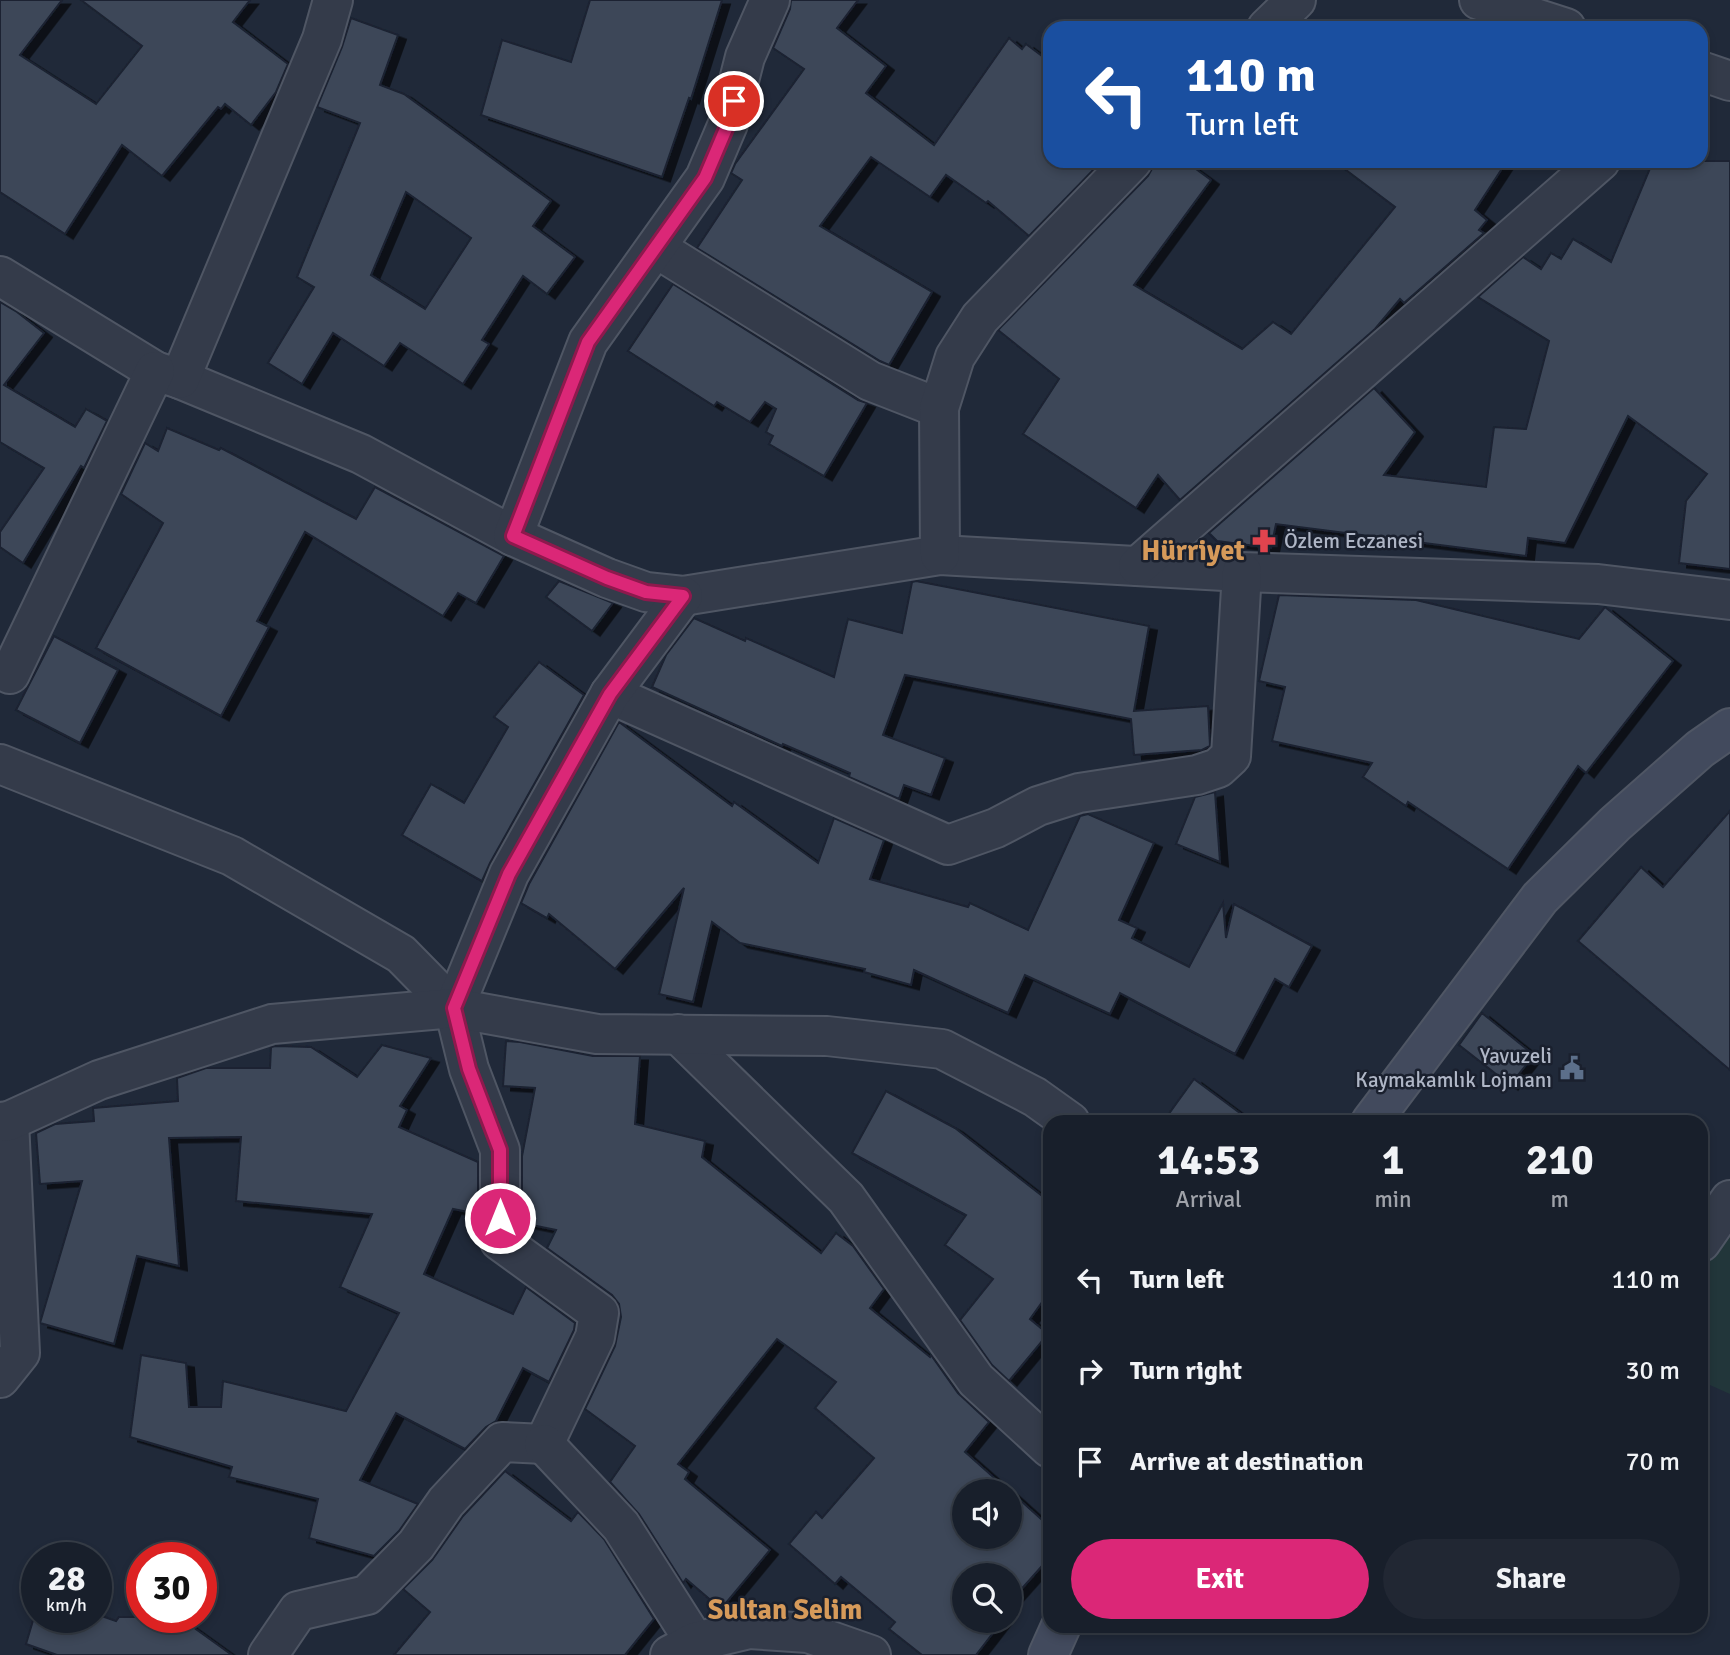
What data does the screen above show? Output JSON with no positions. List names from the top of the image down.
{
  "districts": ["Hürriyet", "Sultan Selim"],
  "places": {
    "pharmacy": ["Özlem Eczanesi"],
    "public building": ["Yavuzeli Kaymakamlık Lojmanı"]
  },
  "page": {
    "turn": ["110 m", "Turn left"],
    "eta": [
      "14:53",
      "Arrival",
      "1",
      "min",
      "210",
      "m"
    ],
    "list": [
      {
        "name": "Turn left",
        "value": "110 m"
      },
      {
        "name": "Turn right",
        "value": "30 m"
      },
      {
        "name": "Arrive at destination",
        "value": "70 m"
      }
    ],
    "buttons": ["Exit", "Share"],
    "speed": "28 km/h",
    "limit": "30"
  }
}
